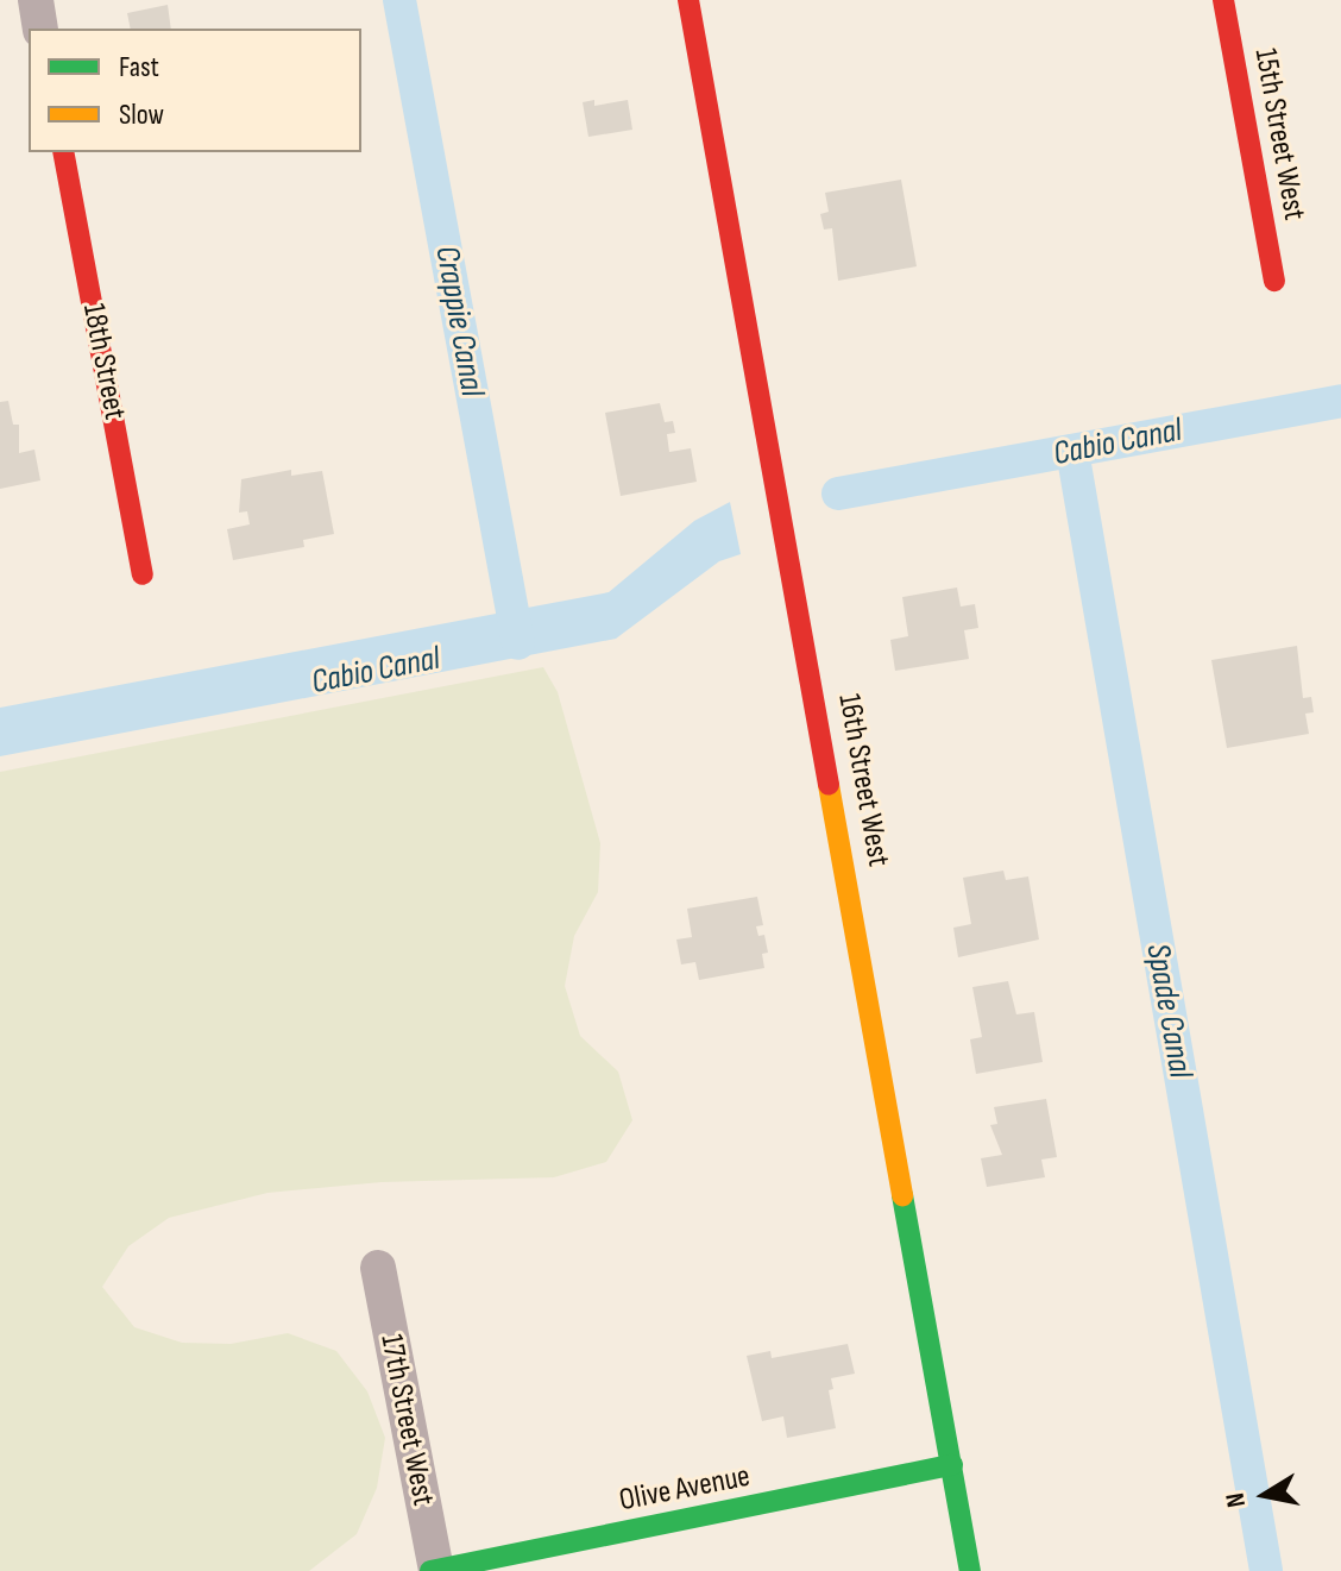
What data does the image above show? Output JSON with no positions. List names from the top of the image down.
{
  "streets": {
    "street": [
      "15th Street West",
      "18th Street",
      "16th Street West",
      "17th Street West",
      "Olive Avenue"
    ]
  },
  "crossings": [
    ["16th Street West", "Olive Avenue"],
    ["17th Street West", "Olive Avenue"]
  ],
  "water": ["Crappie Canal", "Cabio Canal", "Spade Canal"],
  "legend": ["Fast", "Slow"],
  "north": "left"
}
